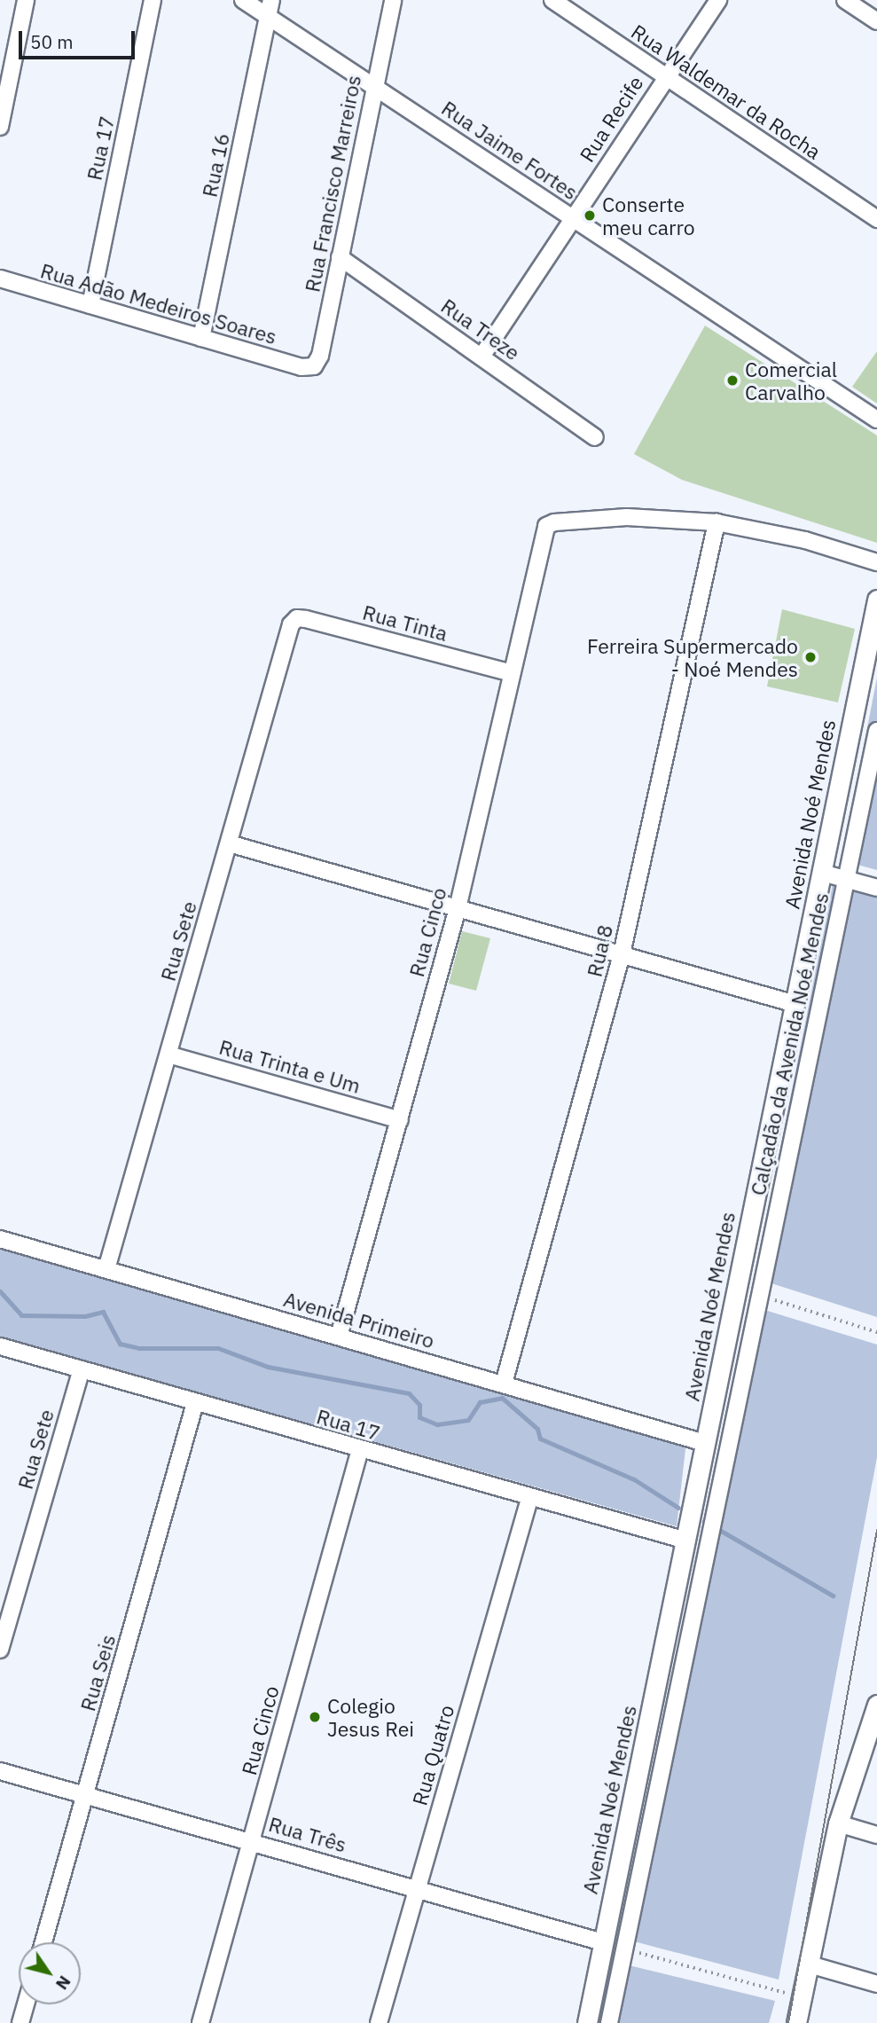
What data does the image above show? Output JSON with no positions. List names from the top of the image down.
{
  "streets": {
    "main road": ["Avenida Noé Mendes"],
    "street": [
      "Rua Waldemar da Rocha",
      "Rua Recife",
      "Rua 17",
      "Rua Jaime Fortes",
      "Rua 16",
      "Rua Francisco Marreiros",
      "Rua Adão Medeiros Soares",
      "Rua Treze",
      "Rua Tinta",
      "Rua Cinco",
      "Rua Sete",
      "Rua 8",
      "Calçadão da Avenida Noé Mendes",
      "Rua Trinta e Um",
      "Avenida Primeiro",
      "Rua Seis",
      "Rua Quatro",
      "Rua Três"
    ]
  },
  "crossings": [
    ["Rua Waldemar da Rocha", "Rua Recife"],
    ["Rua Recife", "Rua Jaime Fortes"],
    ["Rua Recife", "Rua Treze"],
    ["Rua 17", "Rua Adão Medeiros Soares"],
    ["Rua 17", "Avenida Noé Mendes"],
    ["Rua 17", "Rua Cinco"],
    ["Rua 17", "Rua Sete"],
    ["Rua 17", "Rua Seis"],
    ["Rua 17", "Rua Quatro"],
    ["Rua Jaime Fortes", "Rua 16"],
    ["Rua Jaime Fortes", "Rua Francisco Marreiros"],
    ["Rua 16", "Rua Adão Medeiros Soares"],
    ["Rua Francisco Marreiros", "Rua Adão Medeiros Soares"],
    ["Rua Francisco Marreiros", "Rua Treze"],
    ["Rua Tinta", "Rua Cinco"],
    ["Rua Tinta", "Rua Sete"],
    ["Avenida Noé Mendes", "Avenida Primeiro"],
    ["Avenida Noé Mendes", "Rua Três"],
    ["Rua Cinco", "Rua 8"],
    ["Rua Cinco", "Rua Trinta e Um"],
    ["Rua Cinco", "Avenida Primeiro"],
    ["Rua Cinco", "Rua Três"],
    ["Rua Sete", "Rua Trinta e Um"],
    ["Rua Sete", "Avenida Primeiro"],
    ["Rua 8", "Avenida Primeiro"],
    ["Rua Seis", "Rua Três"],
    ["Rua Quatro", "Rua Três"]
  ],
  "places": [
    "Conserte meu carro",
    "Comercial Carvalho",
    "Ferreira Supermercado - Noé Mendes",
    "Colegio Jesus Rei"
  ],
  "scale_bar": "50 m",
  "north": "bottom right"
}
